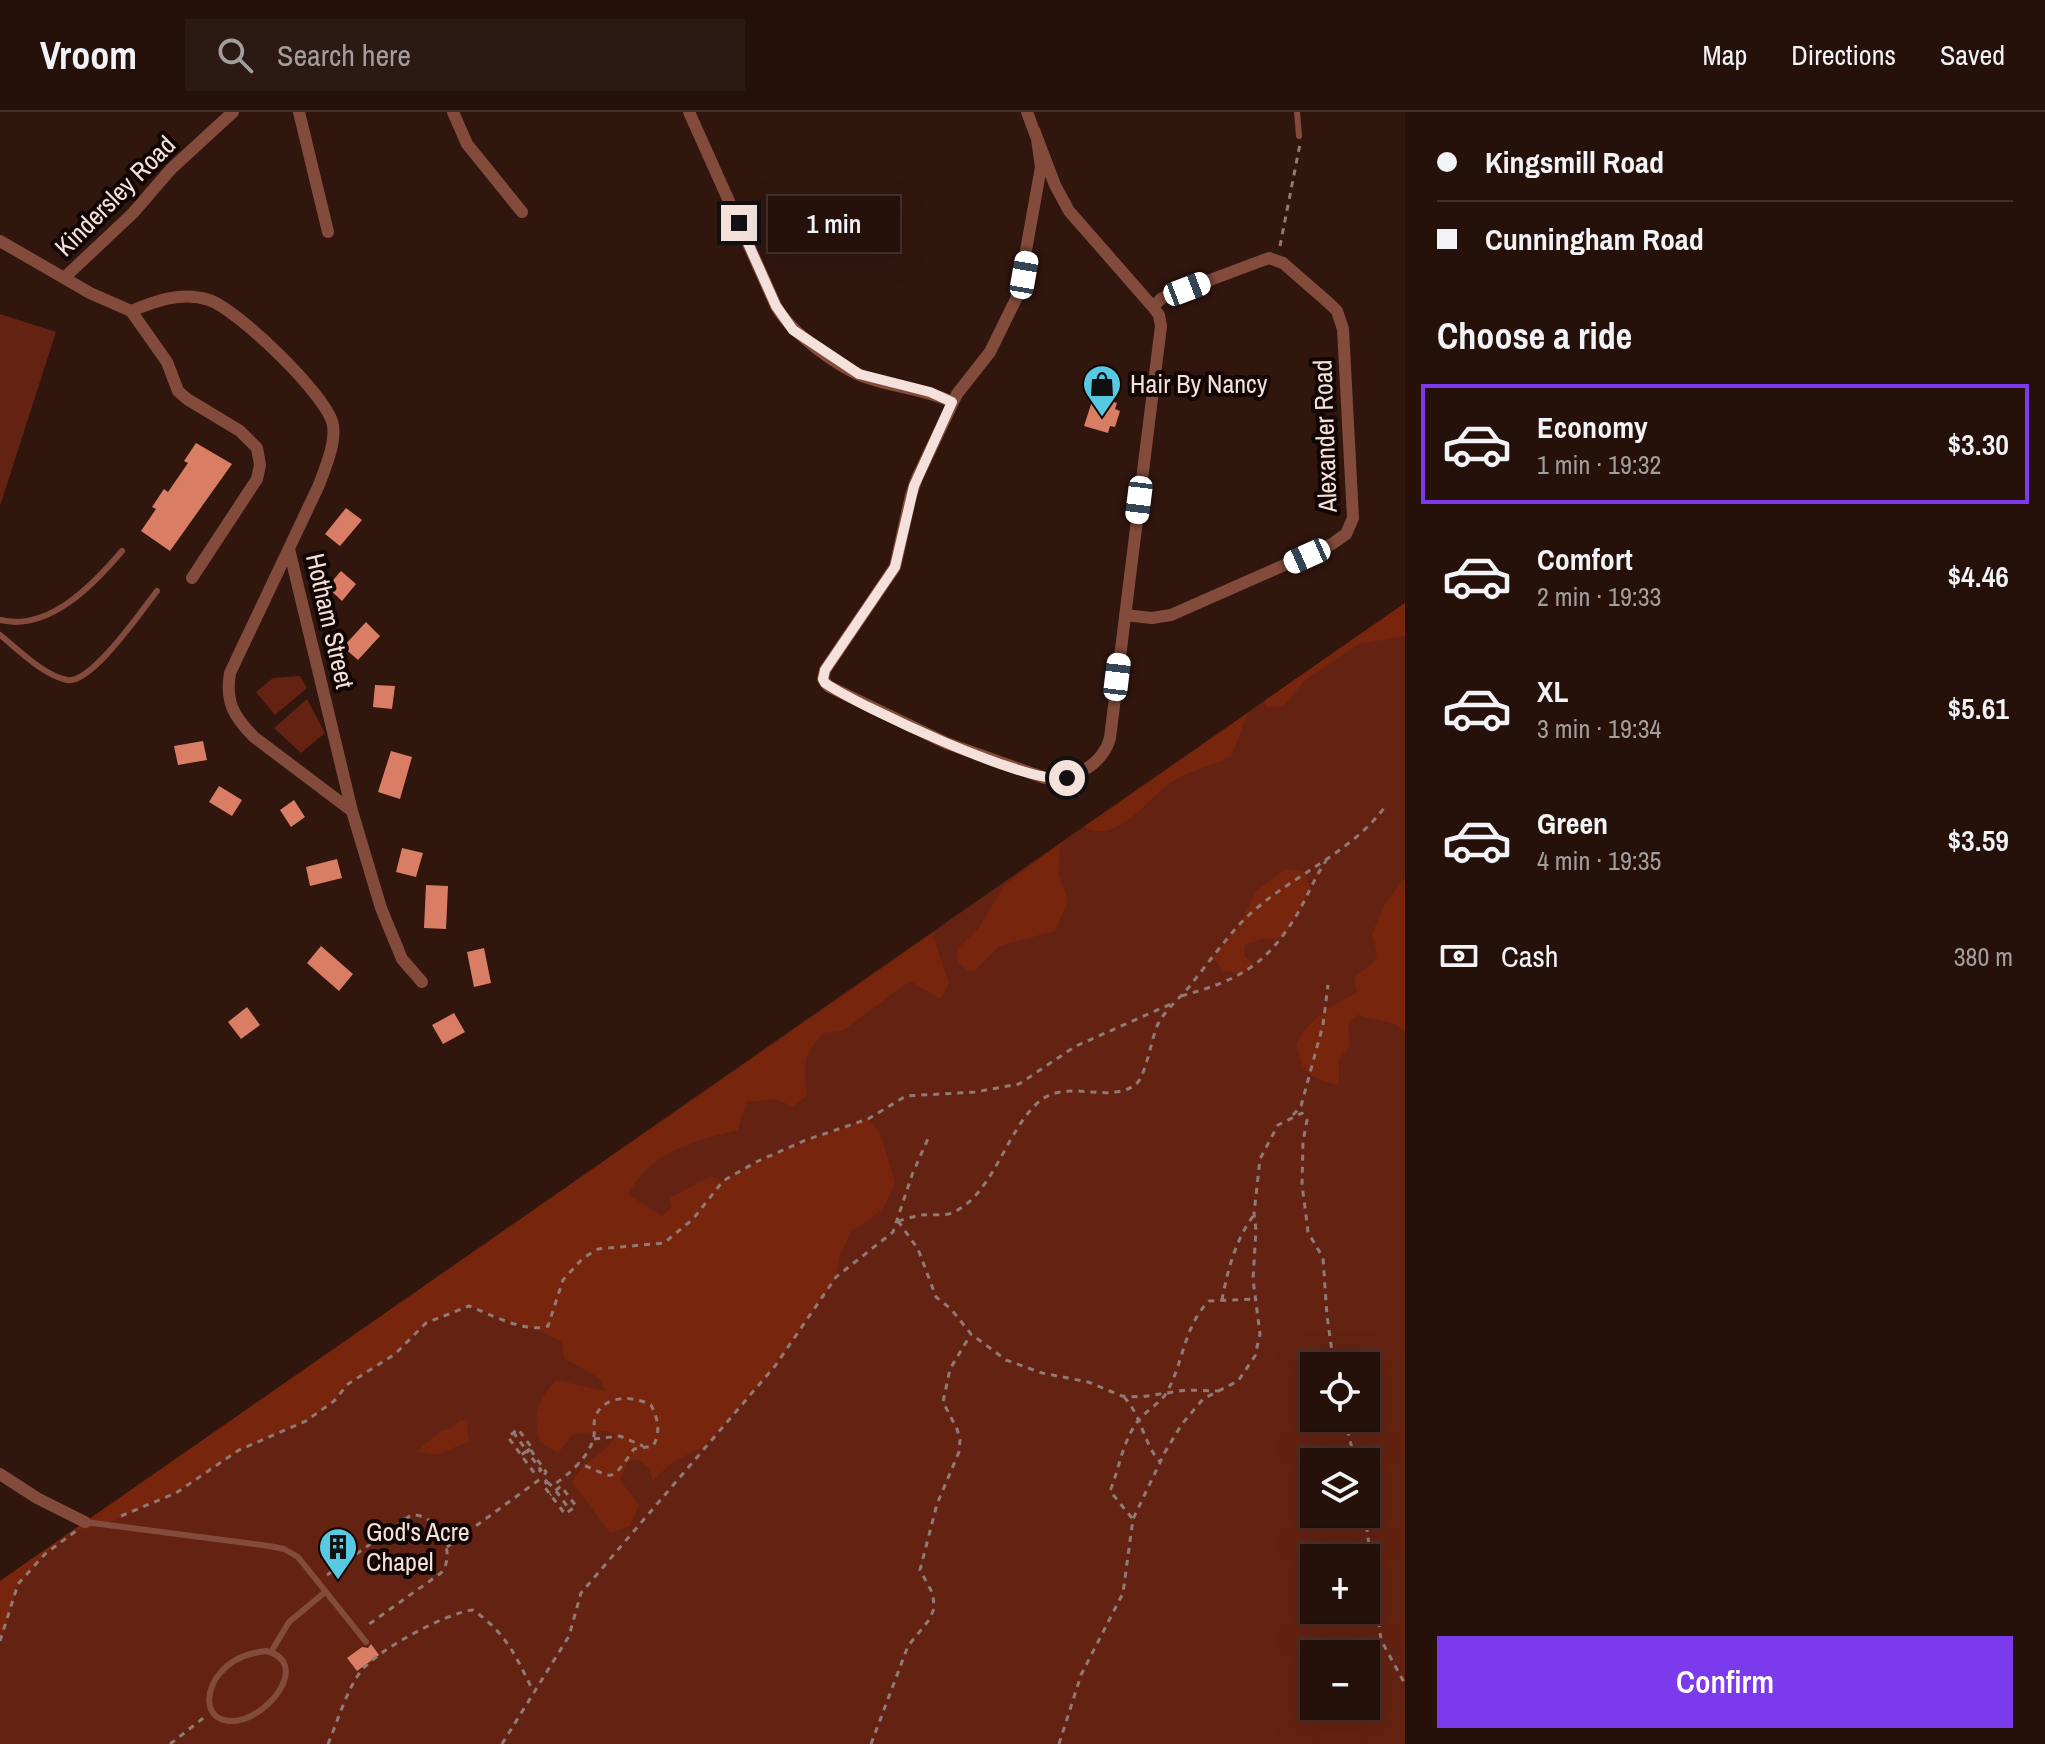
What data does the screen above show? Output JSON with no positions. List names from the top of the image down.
{
  "streets": {
    "street": ["Kindersley Road", "Alexander Road", "Hotham Street"]
  },
  "places": {
    "shop": ["Hair By Nancy"],
    "building": ["God's Acre Chapel"]
  },
  "page": {
    "header": "Vroom",
    "search": "Search here",
    "nav": ["Map", "Directions", "Saved"],
    "banner": ["Kingsmill Road", "Cunningham Road"],
    "bubble": "1 min",
    "heading": "Choose a ride",
    "list": [
      {
        "name": "Economy",
        "note": "1 min · 19:32",
        "value": "$3.30"
      },
      {
        "name": "Comfort",
        "note": "2 min · 19:33",
        "value": "$4.46"
      },
      {
        "name": "XL",
        "note": "3 min · 19:34",
        "value": "$5.61"
      },
      {
        "name": "Green",
        "note": "4 min · 19:35",
        "value": "$3.59"
      }
    ],
    "pay": ["Cash", "380 m"],
    "map_buttons": ["+", "−"],
    "buttons": "Confirm"
  }
}
